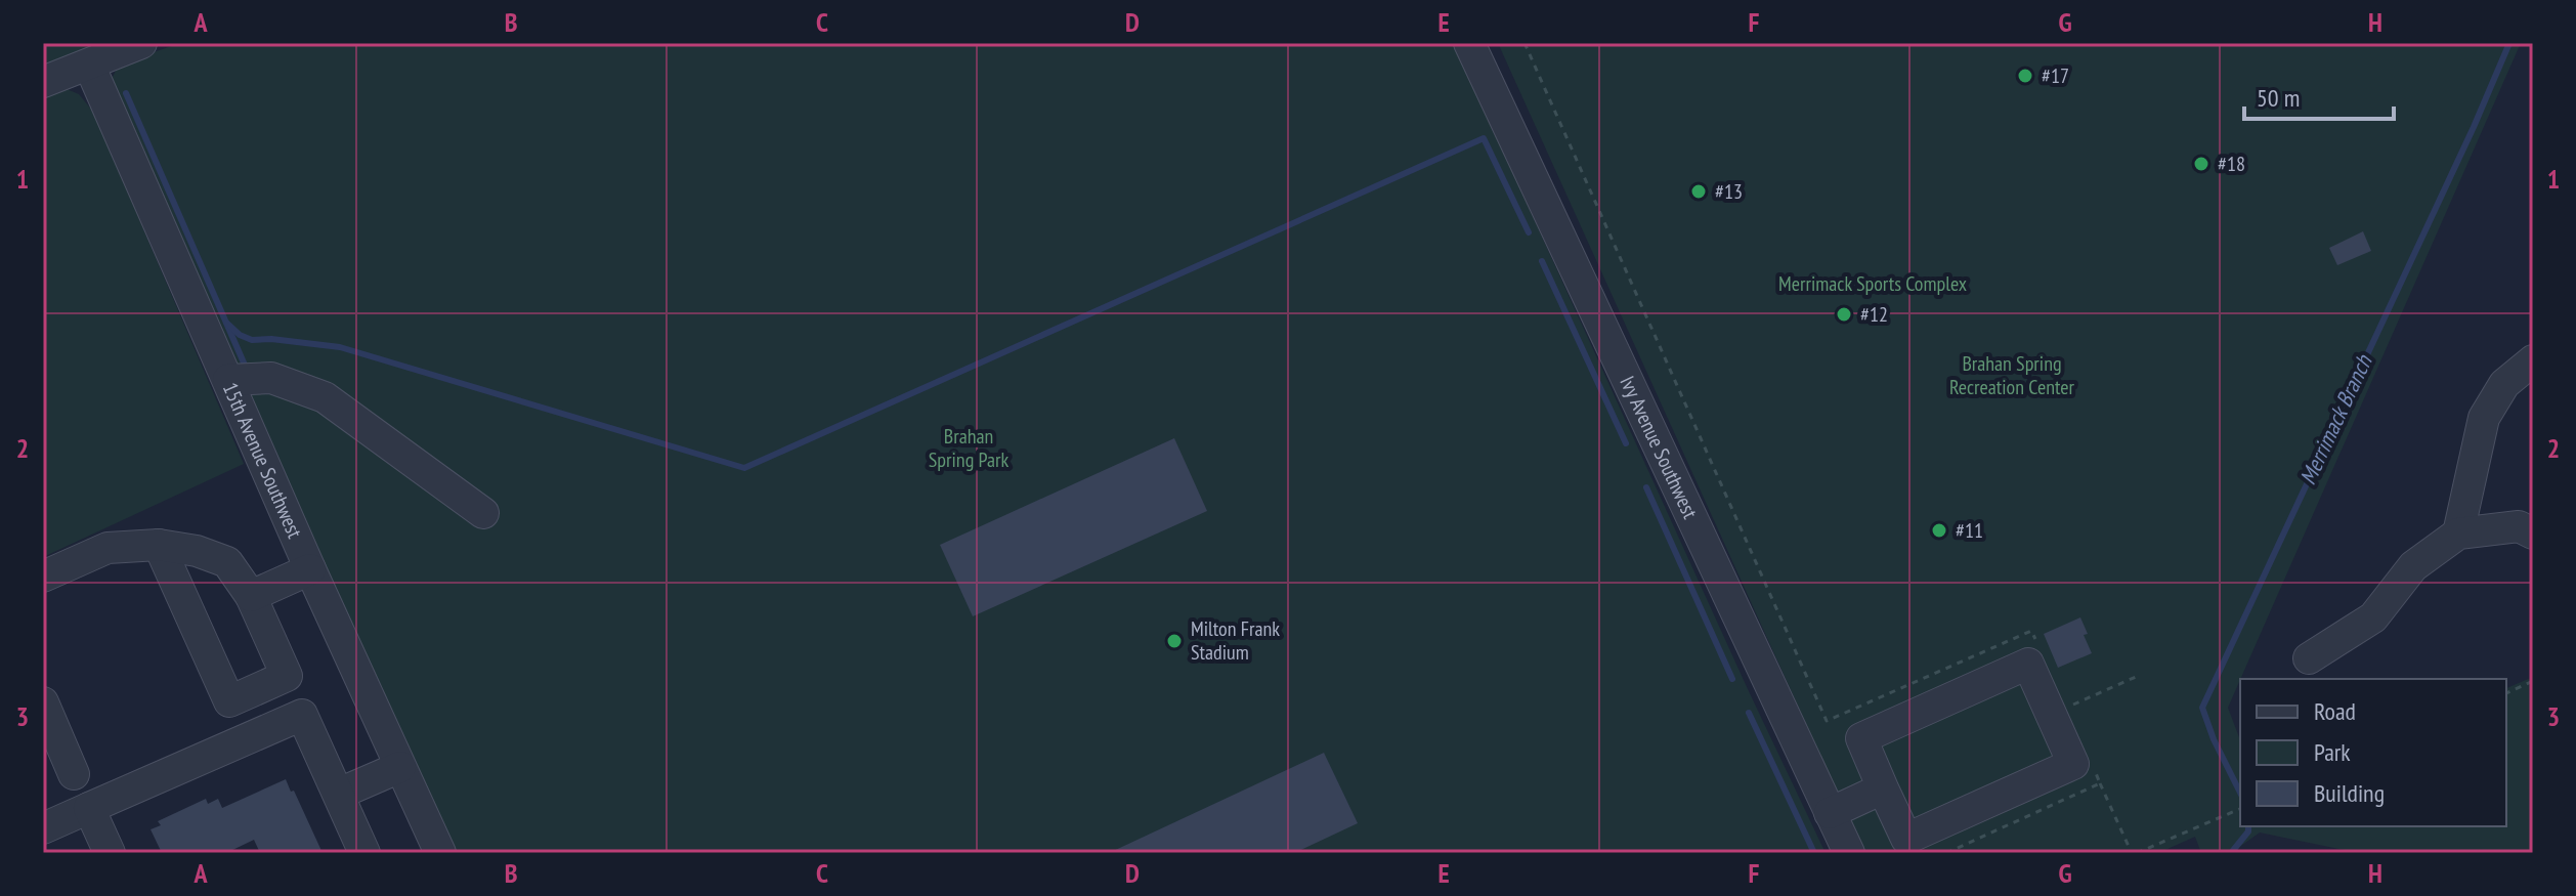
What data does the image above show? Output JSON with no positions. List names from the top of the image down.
{
  "streets": {
    "street": ["Ivy Avenue Southwest", "15th Avenue Southwest"]
  },
  "water": ["Merrimack Branch"],
  "parks": ["Merrimack Sports Complex", "Brahan Spring Recreation Center", "Brahan Spring Park"],
  "places": [
    "#17",
    "#18",
    "#13",
    "#12",
    "#11",
    "Milton Frank Stadium"
  ],
  "legend": ["Road", "Park", "Building"],
  "scale_bar": "50 m",
  "grid": {
    "columns": [
      "A",
      "B",
      "C",
      "D",
      "E",
      "F",
      "G",
      "H"
    ],
    "rows": ["1", "2", "3"]
  }
}
